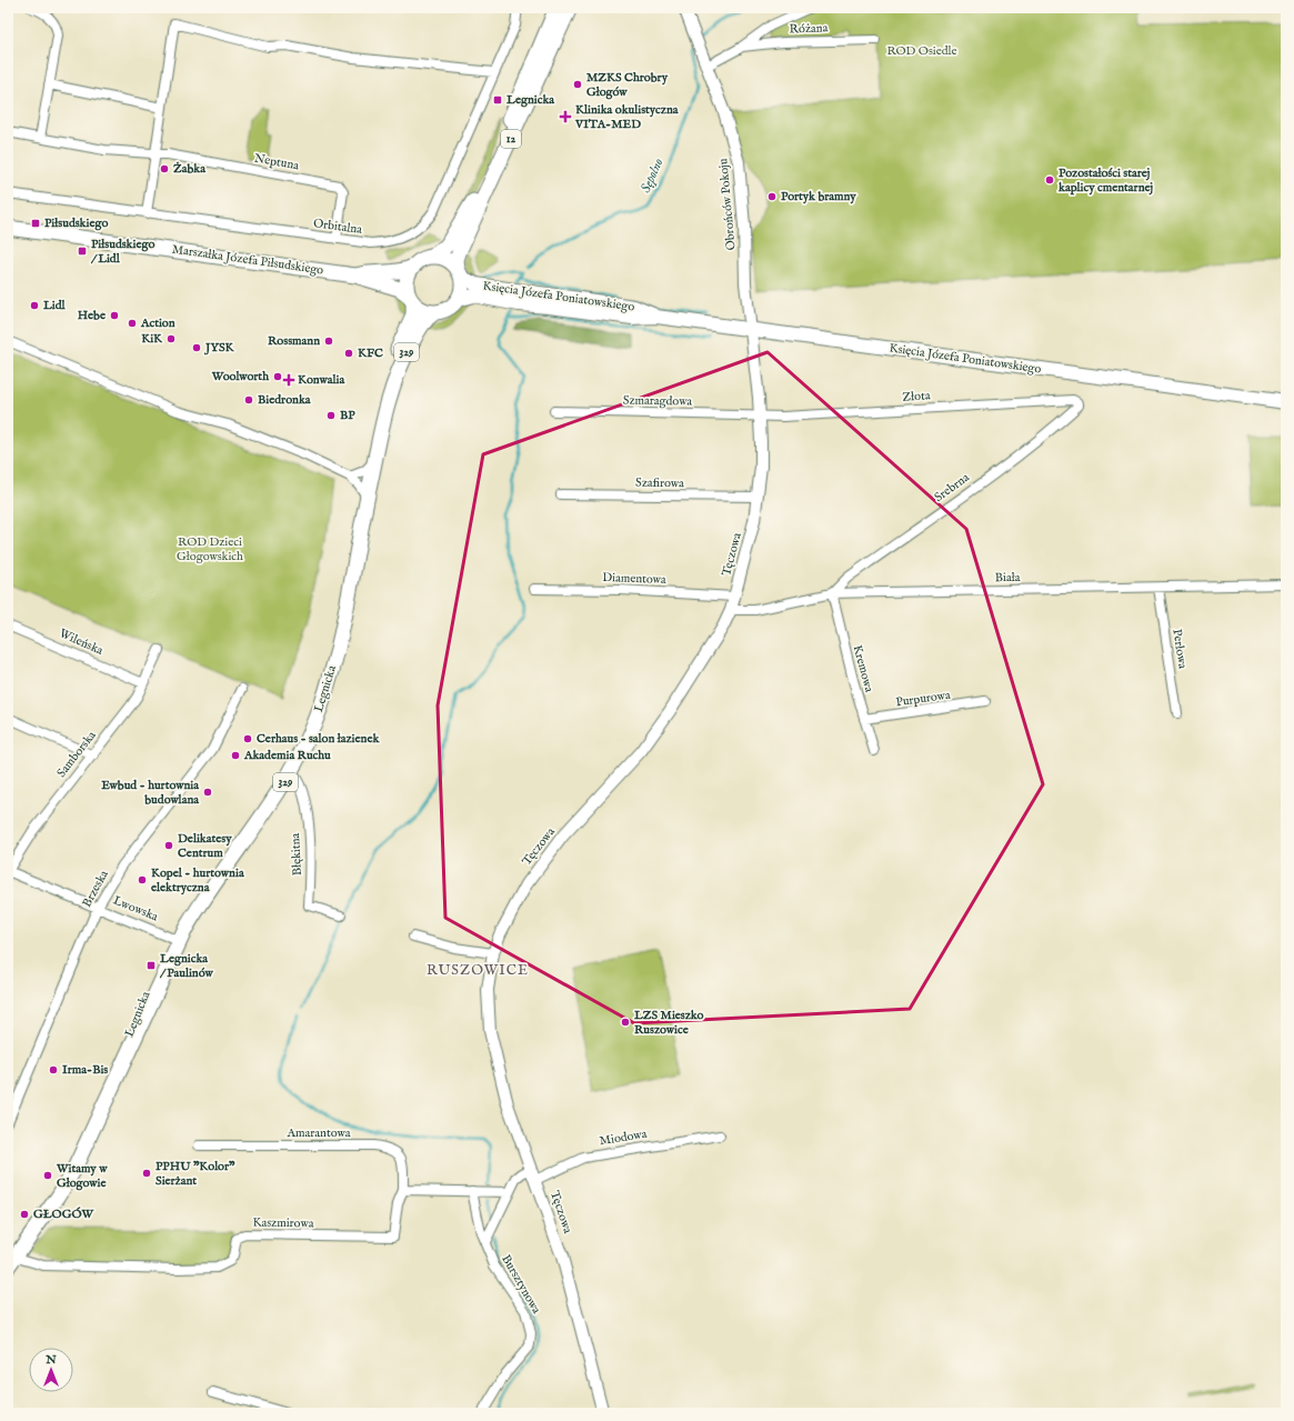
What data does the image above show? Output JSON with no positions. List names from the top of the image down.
{
  "streets": {
    "main road": [
      "12",
      "Marszałka Józefa Piłsudskiego",
      "Księcia Józefa Poniatowskiego",
      "329",
      "Legnicka"
    ],
    "street": [
      "Różana",
      "Neptuna",
      "Obrońców Pokoju",
      "Orbitalna",
      "Złota",
      "Szmaragdowa",
      "Szafirowa",
      "Srebrna",
      "Tęczowa",
      "Biała",
      "Diamentowa",
      "Wileńska",
      "Perłowa",
      "Kremowa",
      "Purpurowa",
      "Samborska",
      "Błękitna",
      "Brzeska",
      "Lwowska",
      "Amarantowa",
      "Miodowa",
      "Kaszmirowa",
      "Bursztynowa"
    ]
  },
  "crossings": [
    ["Różana", "Obrońców Pokoju"],
    ["12", "Marszałka Józefa Piłsudskiego"],
    ["12", "Księcia Józefa Poniatowskiego"],
    ["12", "Legnicka"],
    ["Neptuna", "Orbitalna"],
    ["Obrońców Pokoju", "Księcia Józefa Poniatowskiego"],
    ["Obrońców Pokoju", "Tęczowa"],
    ["Marszałka Józefa Piłsudskiego", "Księcia Józefa Poniatowskiego"],
    ["Marszałka Józefa Piłsudskiego", "Legnicka"],
    ["Księcia Józefa Poniatowskiego", "Tęczowa"],
    ["Księcia Józefa Poniatowskiego", "Legnicka"],
    ["Złota", "Szmaragdowa"],
    ["Złota", "Srebrna"],
    ["Złota", "Tęczowa"],
    ["Szmaragdowa", "Tęczowa"],
    ["Szafirowa", "Tęczowa"],
    ["Srebrna", "Biała"],
    ["Srebrna", "Kremowa"],
    ["Tęczowa", "Biała"],
    ["Tęczowa", "Diamentowa"],
    ["Tęczowa", "Miodowa"],
    ["Biała", "Perłowa"],
    ["Biała", "Kremowa"],
    ["Wileńska", "Samborska"],
    ["Kremowa", "Purpurowa"],
    ["Legnicka", "Błękitna"],
    ["Legnicka", "Lwowska"],
    ["Legnicka", "Kaszmirowa"],
    ["Samborska", "Lwowska"],
    ["Brzeska", "Lwowska"],
    ["Amarantowa", "Kaszmirowa"]
  ],
  "districts": ["RUSZOWICE"],
  "water": ["Sępolno"],
  "parks": ["ROD Osiedle", "ROD Dzieci Głogowskich"],
  "places": {
    "other": [
      "MZKS Chrobry Głogów",
      "Żabka",
      "Pozostałości starej kaplicy cmentarnej",
      "Portyk bramny",
      "Lidl",
      "Hebe",
      "Action",
      "KiK",
      "Rossmann",
      "JYSK",
      "KFC",
      "Woolworth",
      "Biedronka",
      "BP",
      "Cerhaus - salon łazienek",
      "Akademia Ruchu",
      "Ewbud - hurtownia budowlana",
      "Delikatesy Centrum",
      "Kopel - hurtownia elektryczna",
      "LZS Mieszko Ruszowice",
      "Irma-Bis",
      "PPHU \"Kolor\" Sierżant",
      "Witamy w Głogowie",
      "GŁOGÓW"
    ],
    "transit": [
      "Legnicka",
      "Piłsudskiego",
      "Piłsudskiego / Lidl",
      "Legnicka / Paulinów"
    ],
    "health": ["Klinika okulistyczna VITA-MED", "Konwalia"]
  },
  "north": "top"
}
